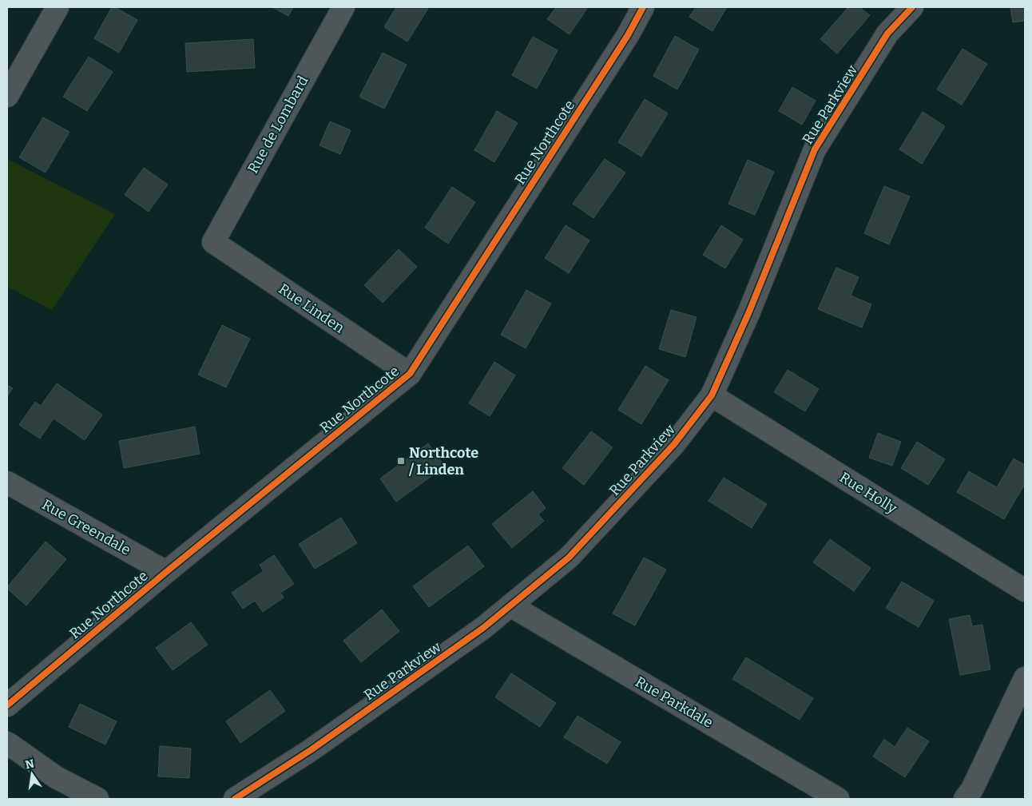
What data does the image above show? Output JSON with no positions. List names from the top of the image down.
{
  "streets": {
    "street": [
      "Rue Parkview",
      "Rue de Lombard",
      "Rue Northcote",
      "Rue Linden",
      "Rue Holly",
      "Rue Greendale",
      "Rue Parkdale"
    ]
  },
  "crossings": [
    ["Rue Parkview", "Rue Holly"],
    ["Rue Parkview", "Rue Parkdale"],
    ["Rue de Lombard", "Rue Linden"],
    ["Rue Northcote", "Rue Linden"],
    ["Rue Northcote", "Rue Greendale"]
  ],
  "places": {
    "transit": ["Northcote / Linden"]
  },
  "north": "top"
}
